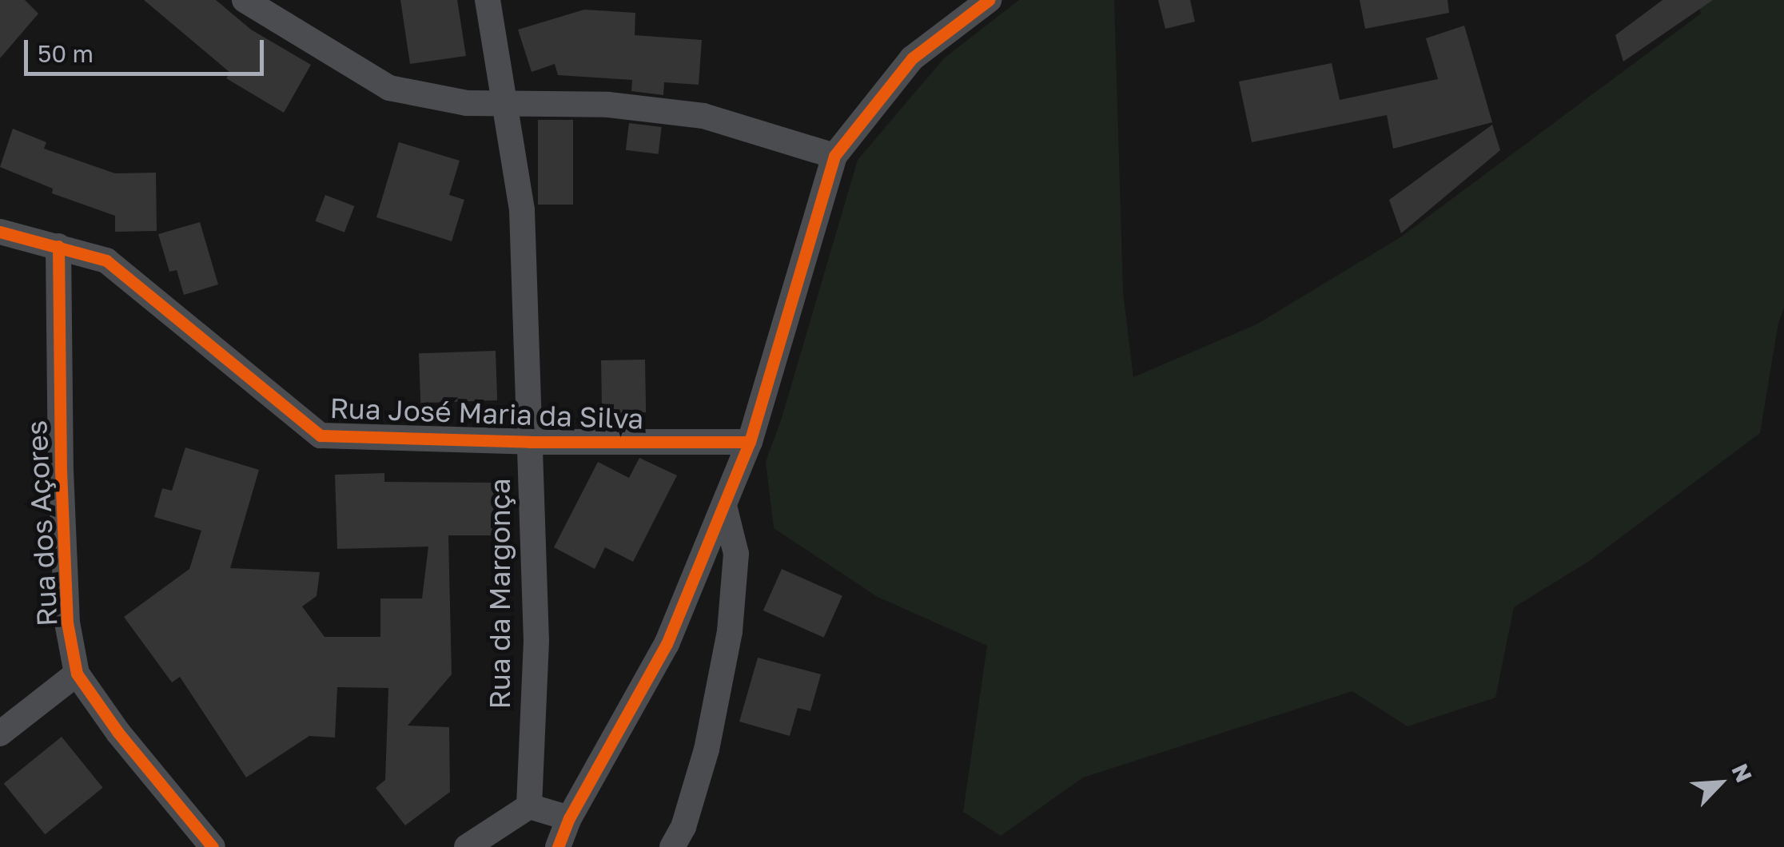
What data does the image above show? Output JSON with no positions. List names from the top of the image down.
{
  "streets": {
    "street": ["Rua José Maria da Silva", "Rua dos Açores", "Rua da Margonça"]
  },
  "crossings": [
    ["Rua José Maria da Silva", "Rua dos Açores"],
    ["Rua José Maria da Silva", "Rua da Margonça"]
  ],
  "scale_bar": "50 m",
  "north": "top right"
}
